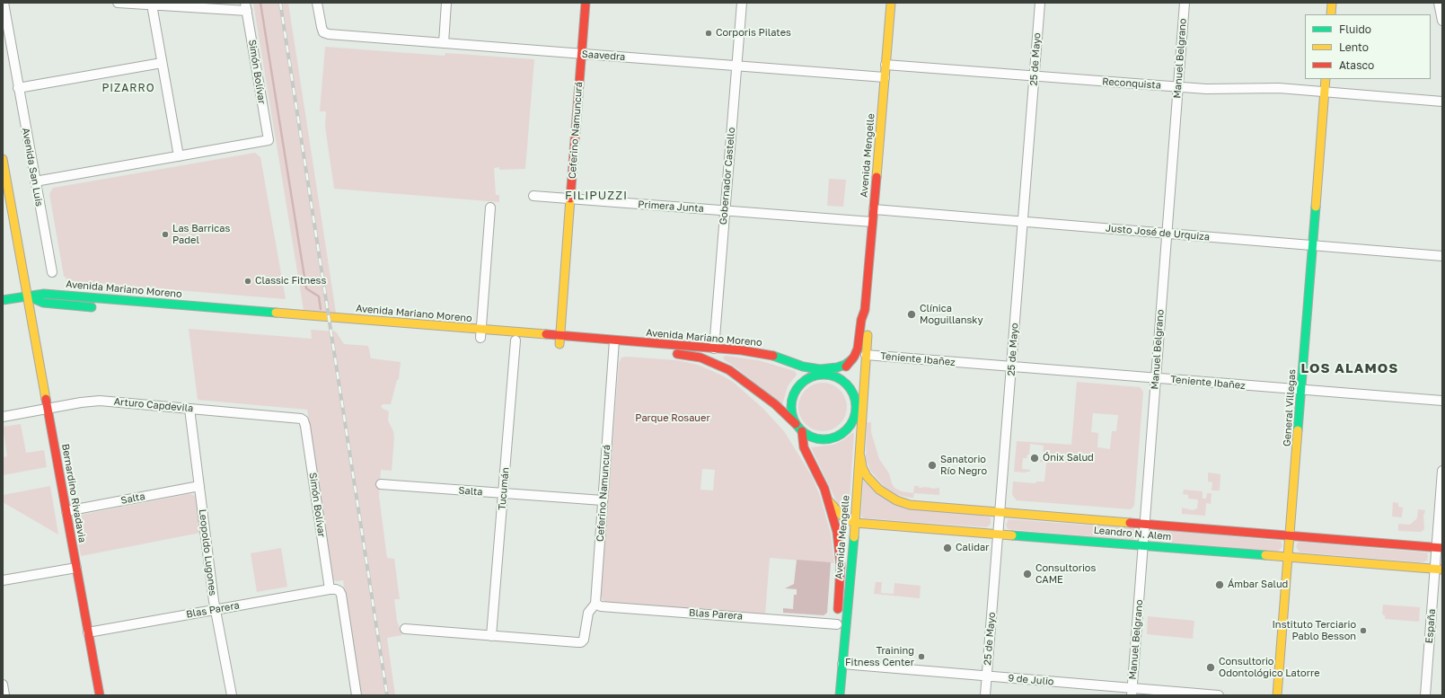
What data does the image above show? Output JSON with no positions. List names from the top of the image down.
{
  "streets": {
    "main road": [
      "Ceferino Namuncurá",
      "Avenida Mengelle",
      "Avenida Mariano Moreno",
      "General Villegas",
      "Bernardino Rivadavia",
      "Leandro N. Alem"
    ],
    "street": [
      "Saavedra",
      "Manuel Belgrano",
      "25 de Mayo",
      "Simón Bolívar",
      "Reconquista",
      "Avenida San Luis",
      "Gobernador Castello",
      "Primera Junta",
      "Justo José de Urquiza",
      "Teniente Ibañez",
      "Arturo Capdevila",
      "Tucumán",
      "Salta",
      "Leopoldo Lugones",
      "Blas Parera",
      "España",
      "9 de Julio"
    ]
  },
  "crossings": [
    ["Saavedra", "Ceferino Namuncurá"],
    ["Saavedra", "Avenida Mengelle"],
    ["Saavedra", "Gobernador Castello"],
    ["Manuel Belgrano", "Reconquista"],
    ["Manuel Belgrano", "Justo José de Urquiza"],
    ["Manuel Belgrano", "Teniente Ibañez"],
    ["Manuel Belgrano", "Leandro N. Alem"],
    ["Manuel Belgrano", "9 de Julio"],
    ["25 de Mayo", "Reconquista"],
    ["25 de Mayo", "Justo José de Urquiza"],
    ["25 de Mayo", "Teniente Ibañez"],
    ["25 de Mayo", "Leandro N. Alem"],
    ["25 de Mayo", "9 de Julio"],
    ["Simón Bolívar", "Arturo Capdevila"],
    ["Simón Bolívar", "Blas Parera"],
    ["Reconquista", "Avenida Mengelle"],
    ["Reconquista", "General Villegas"],
    ["Ceferino Namuncurá", "Primera Junta"],
    ["Ceferino Namuncurá", "Avenida Mariano Moreno"],
    ["Ceferino Namuncurá", "Tucumán"],
    ["Ceferino Namuncurá", "Salta"],
    ["Ceferino Namuncurá", "Blas Parera"],
    ["Avenida Mengelle", "Primera Junta"],
    ["Avenida Mengelle", "Justo José de Urquiza"],
    ["Avenida Mengelle", "Avenida Mariano Moreno"],
    ["Avenida Mengelle", "Teniente Ibañez"],
    ["Avenida Mengelle", "Leandro N. Alem"],
    ["Avenida Mengelle", "Blas Parera"],
    ["Avenida Mengelle", "9 de Julio"],
    ["Gobernador Castello", "Primera Junta"],
    ["Gobernador Castello", "Avenida Mariano Moreno"],
    ["Justo José de Urquiza", "General Villegas"],
    ["Avenida Mariano Moreno", "Bernardino Rivadavia"],
    ["Teniente Ibañez", "General Villegas"],
    ["Arturo Capdevila", "Bernardino Rivadavia"],
    ["Arturo Capdevila", "Leopoldo Lugones"],
    ["General Villegas", "Leandro N. Alem"],
    ["Tucumán", "Salta"],
    ["Salta", "Bernardino Rivadavia"],
    ["Salta", "Leopoldo Lugones"],
    ["Bernardino Rivadavia", "Blas Parera"],
    ["Leandro N. Alem", "España"],
    ["Leopoldo Lugones", "Blas Parera"]
  ],
  "districts": ["PIZARRO", "FILIPUZZI", "LOS ALAMOS"],
  "parks": ["Parque Rosauer"],
  "places": [
    "Corporis Pilates",
    "Las Barricas Padel",
    "Classic Fitness",
    "Clínica Moguillansky",
    "Ónix Salud",
    "Sanatorio Río Negro",
    "Calidar",
    "Consultorios CAME",
    "Ámbar Salud",
    "Instituto Terciario Pablo Besson",
    "Training Fitness Center",
    "Consultorio Odontológico Latorre"
  ],
  "legend": ["Fluido", "Lento", "Atasco"]
}
